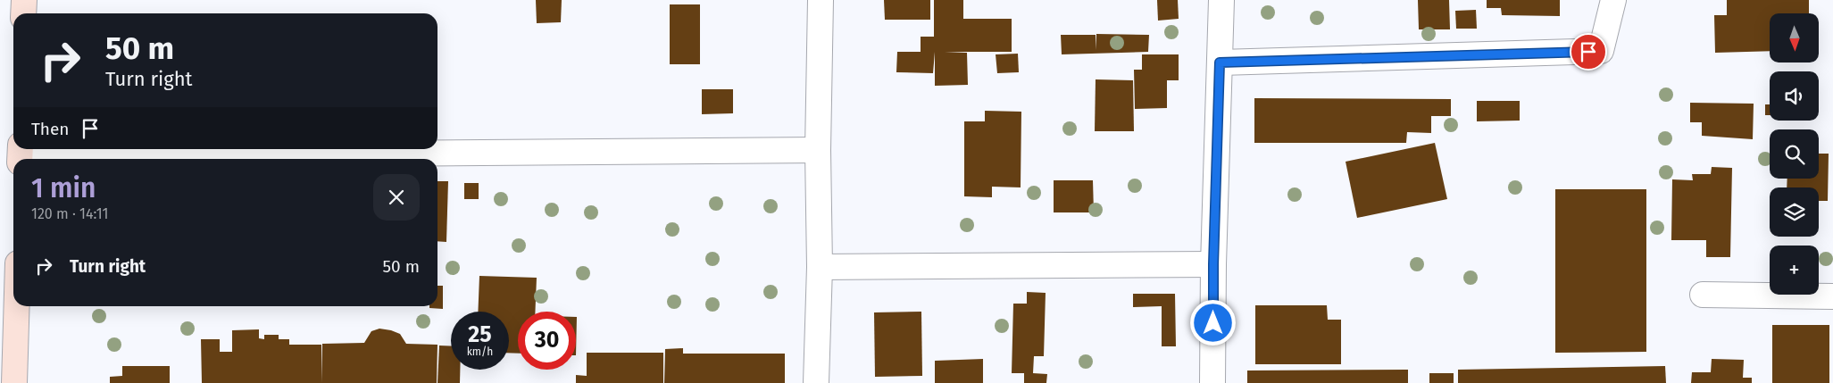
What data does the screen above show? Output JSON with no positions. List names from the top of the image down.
{
  "north": "bottom",
  "page": {
    "map_buttons": "+",
    "turn": ["50 m", "Turn right"],
    "then": "Then",
    "heading": ["1 min", "120 m · 14:11"],
    "list": [
      {
        "name": "Turn right",
        "value": "50 m"
      }
    ],
    "speed": "25 km/h",
    "limit": "30"
  }
}
